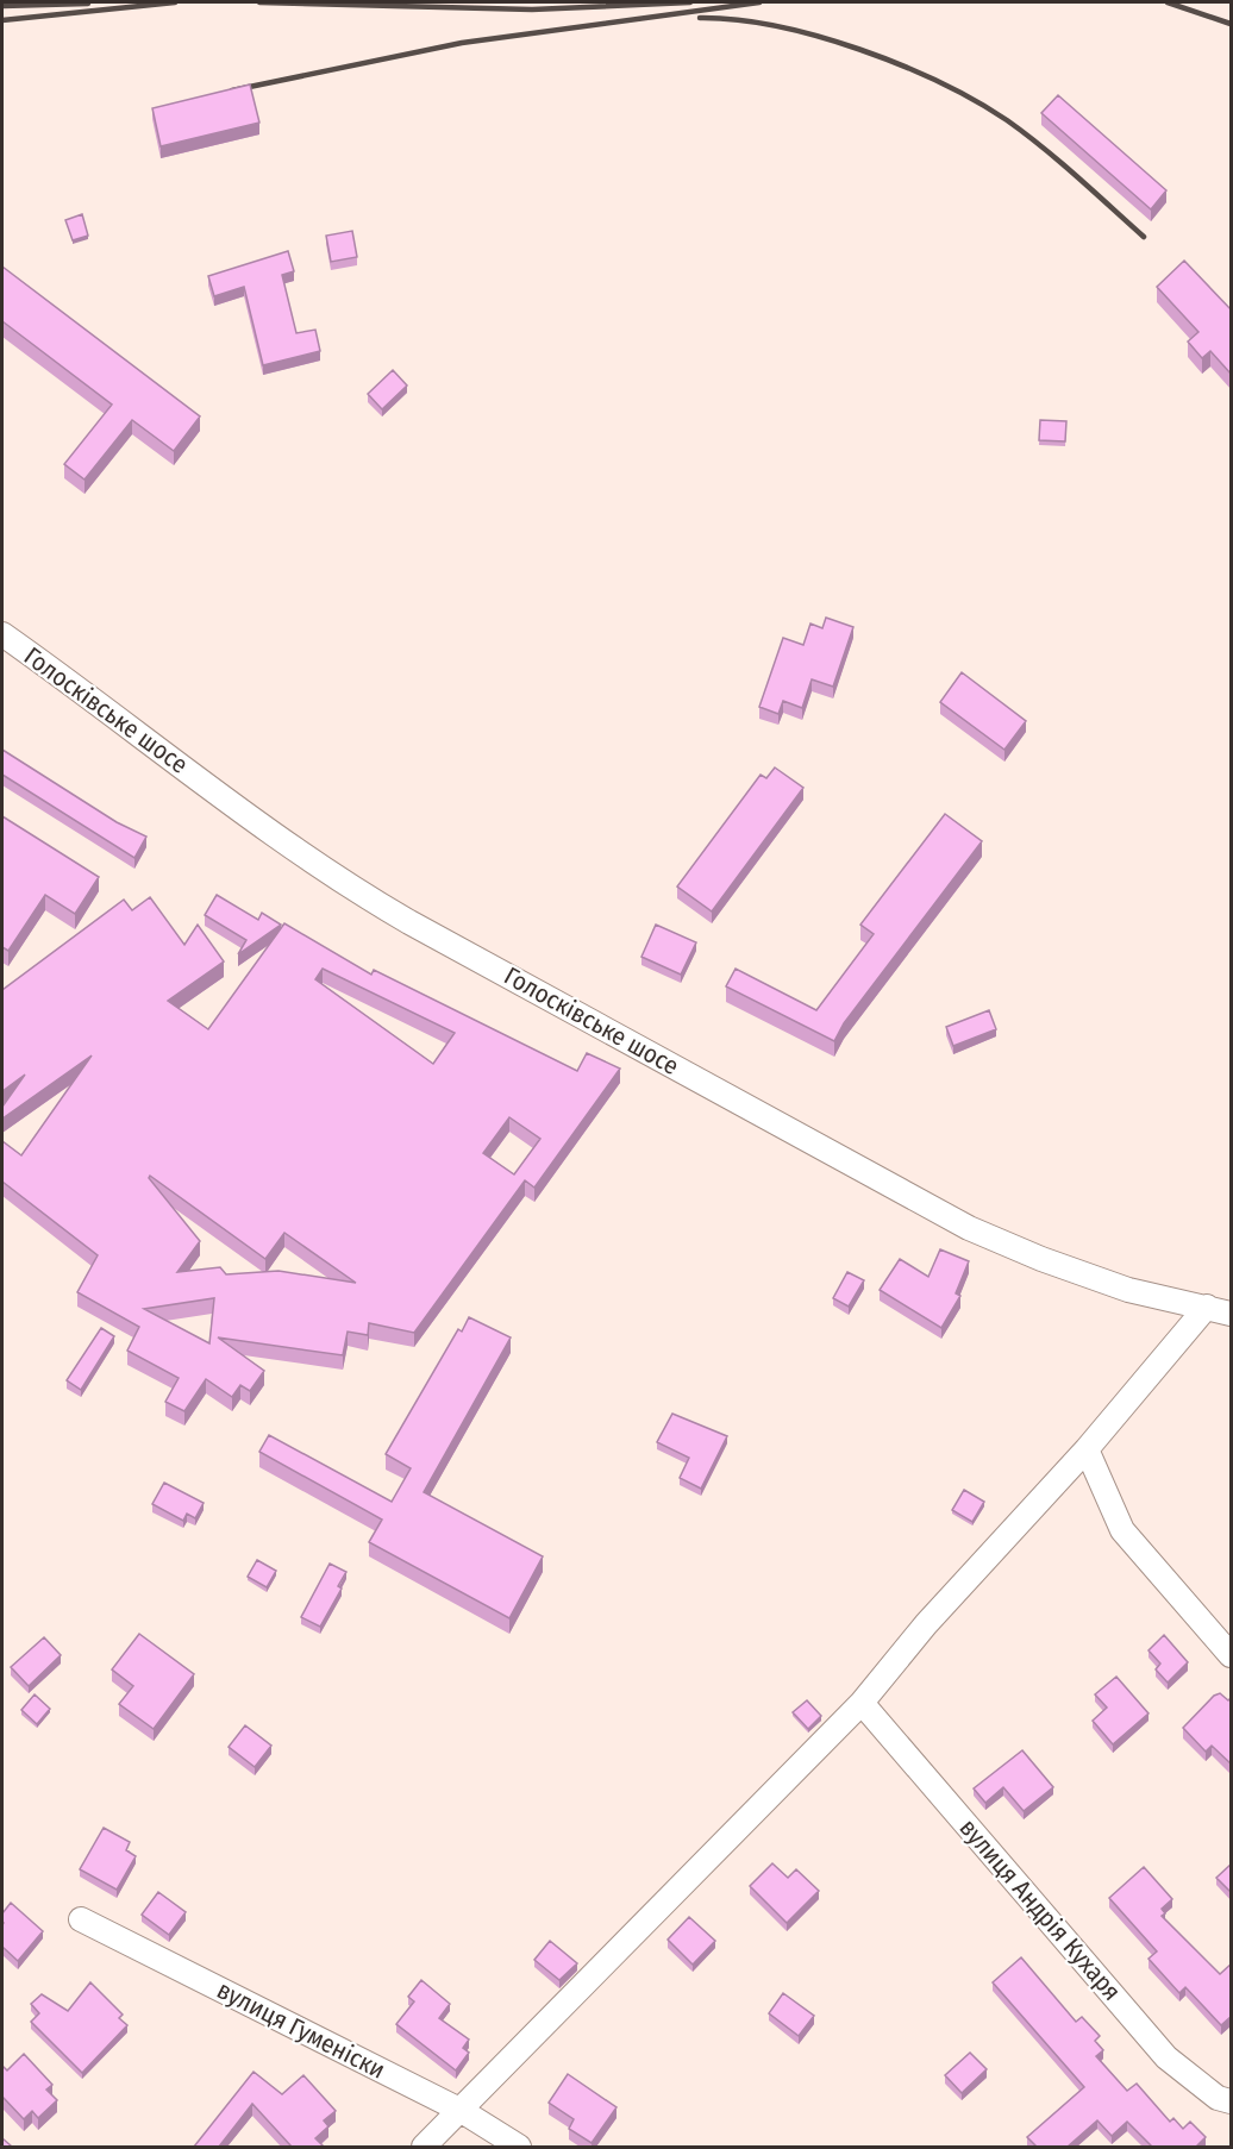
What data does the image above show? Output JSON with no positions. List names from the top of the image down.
{
  "streets": {
    "street": ["Голосківське шосе", "вулиця Андрія Кухаря", "вулиця Гуменіски"]
  }
}
